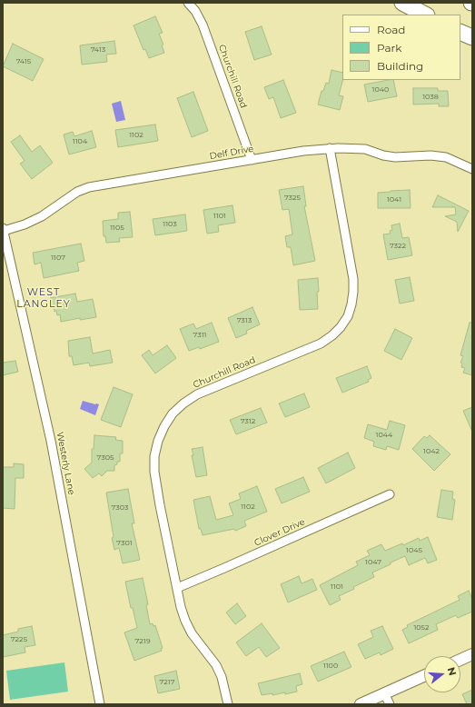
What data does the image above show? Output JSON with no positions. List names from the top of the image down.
{
  "streets": {
    "street": [
      "Churchill Road",
      "Delf Drive",
      "Westerly Lane",
      "Clover Drive"
    ]
  },
  "crossings": [
    ["Churchill Road", "Delf Drive"],
    ["Churchill Road", "Clover Drive"],
    ["Delf Drive", "Westerly Lane"]
  ],
  "districts": ["WEST LANGLEY"],
  "house_numbers": [
    "7413",
    "7415",
    "1040",
    "1038",
    "1102",
    "1104",
    "7325",
    "1041",
    "1101",
    "1103",
    "1105",
    "7322",
    "1107",
    "7313",
    "7311",
    "7312",
    "1044",
    "1042",
    "7305",
    "1102",
    "7303",
    "7301",
    "1045",
    "1047",
    "1101",
    "1052",
    "7225",
    "7219",
    "1100",
    "7217"
  ],
  "legend": ["Road", "Park", "Building"],
  "north": "right"
}
